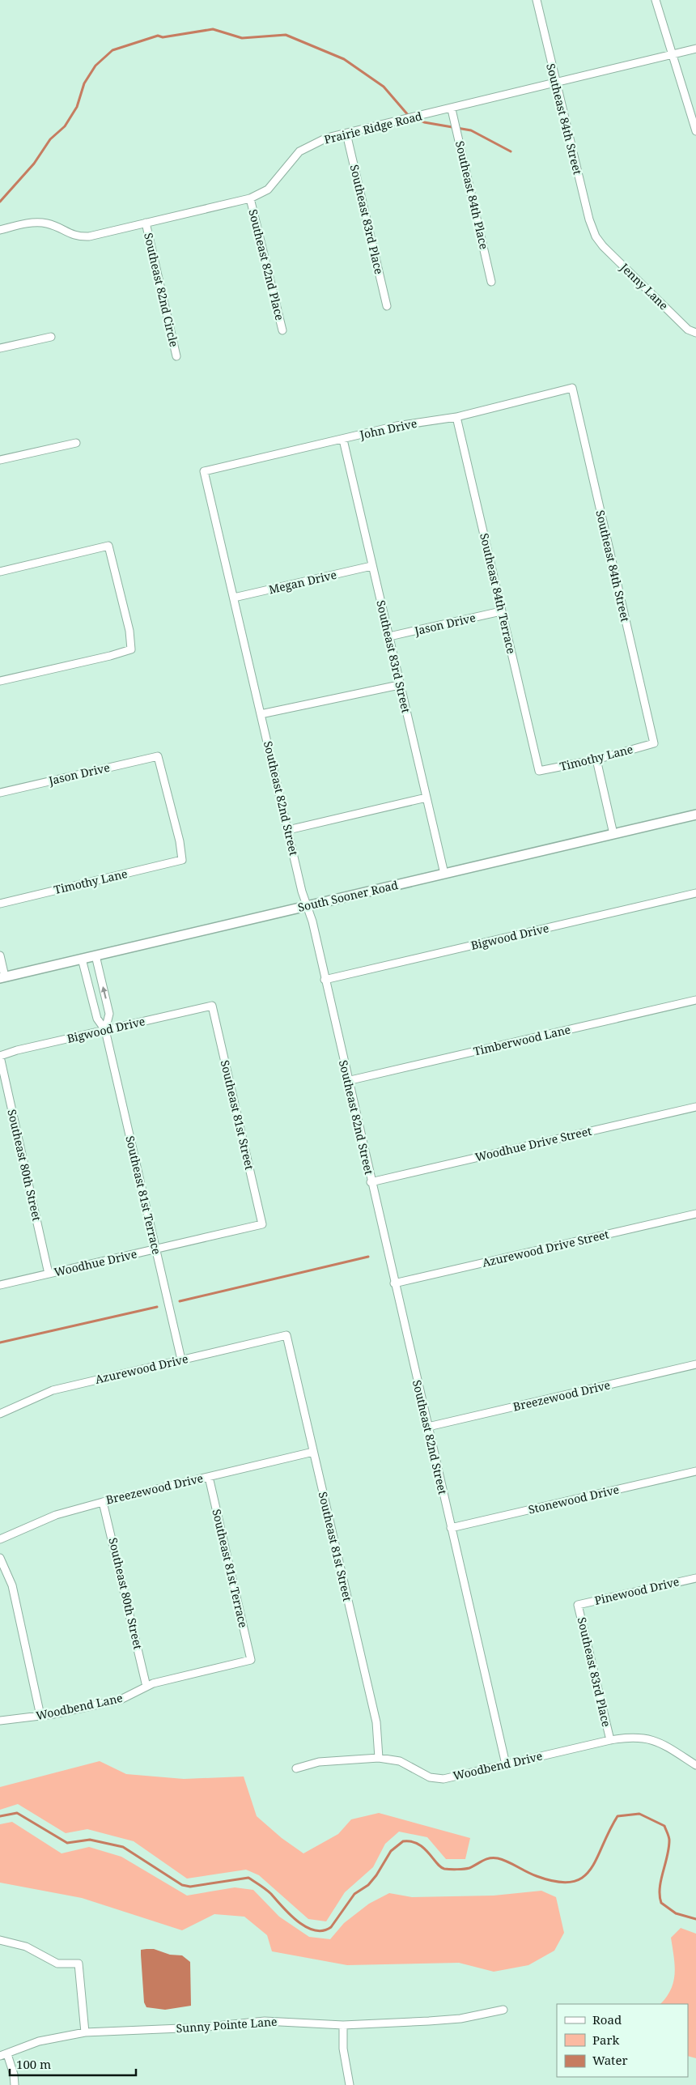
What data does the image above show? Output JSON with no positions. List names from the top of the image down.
{
  "streets": {
    "main road": ["South Sooner Road"],
    "street": [
      "Southeast 84th Street",
      "Prairie Ridge Road",
      "Southeast 84th Place",
      "Southeast 83rd Place",
      "Southeast 82nd Place",
      "Jenny Lane",
      "Southeast 82nd Circle",
      "John Drive",
      "Megan Drive",
      "Southeast 84th Terrace",
      "Jason Drive",
      "Southeast 83rd Street",
      "Timothy Lane",
      "Southeast 82nd Street",
      "Bigwood Drive",
      "Timberwood Lane",
      "Southeast 81st Street",
      "Woodhue Drive Street",
      "Southeast 80th Street",
      "Southeast 81st Terrace",
      "Azurewood Drive Street",
      "Woodhue Drive",
      "Azurewood Drive",
      "Breezewood Drive",
      "Stonewood Drive",
      "Pinewood Drive",
      "Woodbend Lane",
      "Woodbend Drive",
      "Sunny Pointe Lane"
    ]
  },
  "crossings": [
    ["Southeast 84th Street", "Prairie Ridge Road"],
    ["Southeast 84th Street", "Jenny Lane"],
    ["Southeast 84th Street", "John Drive"],
    ["Southeast 84th Street", "Timothy Lane"],
    ["Prairie Ridge Road", "Southeast 84th Place"],
    ["Prairie Ridge Road", "Southeast 83rd Place"],
    ["Prairie Ridge Road", "Southeast 82nd Place"],
    ["Prairie Ridge Road", "Southeast 82nd Circle"],
    ["Southeast 83rd Place", "Pinewood Drive"],
    ["Southeast 83rd Place", "Woodbend Drive"],
    ["John Drive", "Southeast 84th Terrace"],
    ["John Drive", "Southeast 83rd Street"],
    ["John Drive", "Southeast 82nd Street"],
    ["Megan Drive", "Southeast 83rd Street"],
    ["Megan Drive", "Southeast 82nd Street"],
    ["Southeast 84th Terrace", "Jason Drive"],
    ["Southeast 84th Terrace", "Timothy Lane"],
    ["Jason Drive", "Southeast 83rd Street"],
    ["Jason Drive", "Timothy Lane"],
    ["Southeast 83rd Street", "South Sooner Road"],
    ["Southeast 82nd Street", "South Sooner Road"],
    ["Southeast 82nd Street", "Bigwood Drive"],
    ["Southeast 82nd Street", "Timberwood Lane"],
    ["Southeast 82nd Street", "Woodhue Drive Street"],
    ["Southeast 82nd Street", "Azurewood Drive Street"],
    ["Southeast 82nd Street", "Breezewood Drive"],
    ["Southeast 82nd Street", "Stonewood Drive"],
    ["Southeast 82nd Street", "Woodbend Drive"],
    ["South Sooner Road", "Southeast 81st Terrace"],
    ["Bigwood Drive", "Southeast 81st Street"],
    ["Bigwood Drive", "Southeast 80th Street"],
    ["Bigwood Drive", "Southeast 81st Terrace"],
    ["Southeast 81st Street", "Woodhue Drive"],
    ["Southeast 81st Street", "Azurewood Drive"],
    ["Southeast 81st Street", "Breezewood Drive"],
    ["Southeast 81st Street", "Woodbend Drive"],
    ["Southeast 80th Street", "Woodhue Drive"],
    ["Southeast 80th Street", "Breezewood Drive"],
    ["Southeast 80th Street", "Woodbend Lane"],
    ["Southeast 81st Terrace", "Woodhue Drive"],
    ["Southeast 81st Terrace", "Azurewood Drive"],
    ["Southeast 81st Terrace", "Breezewood Drive"],
    ["Southeast 81st Terrace", "Woodbend Lane"]
  ],
  "legend": ["Road", "Park", "Water"],
  "scale_bar": "100 m"
}
